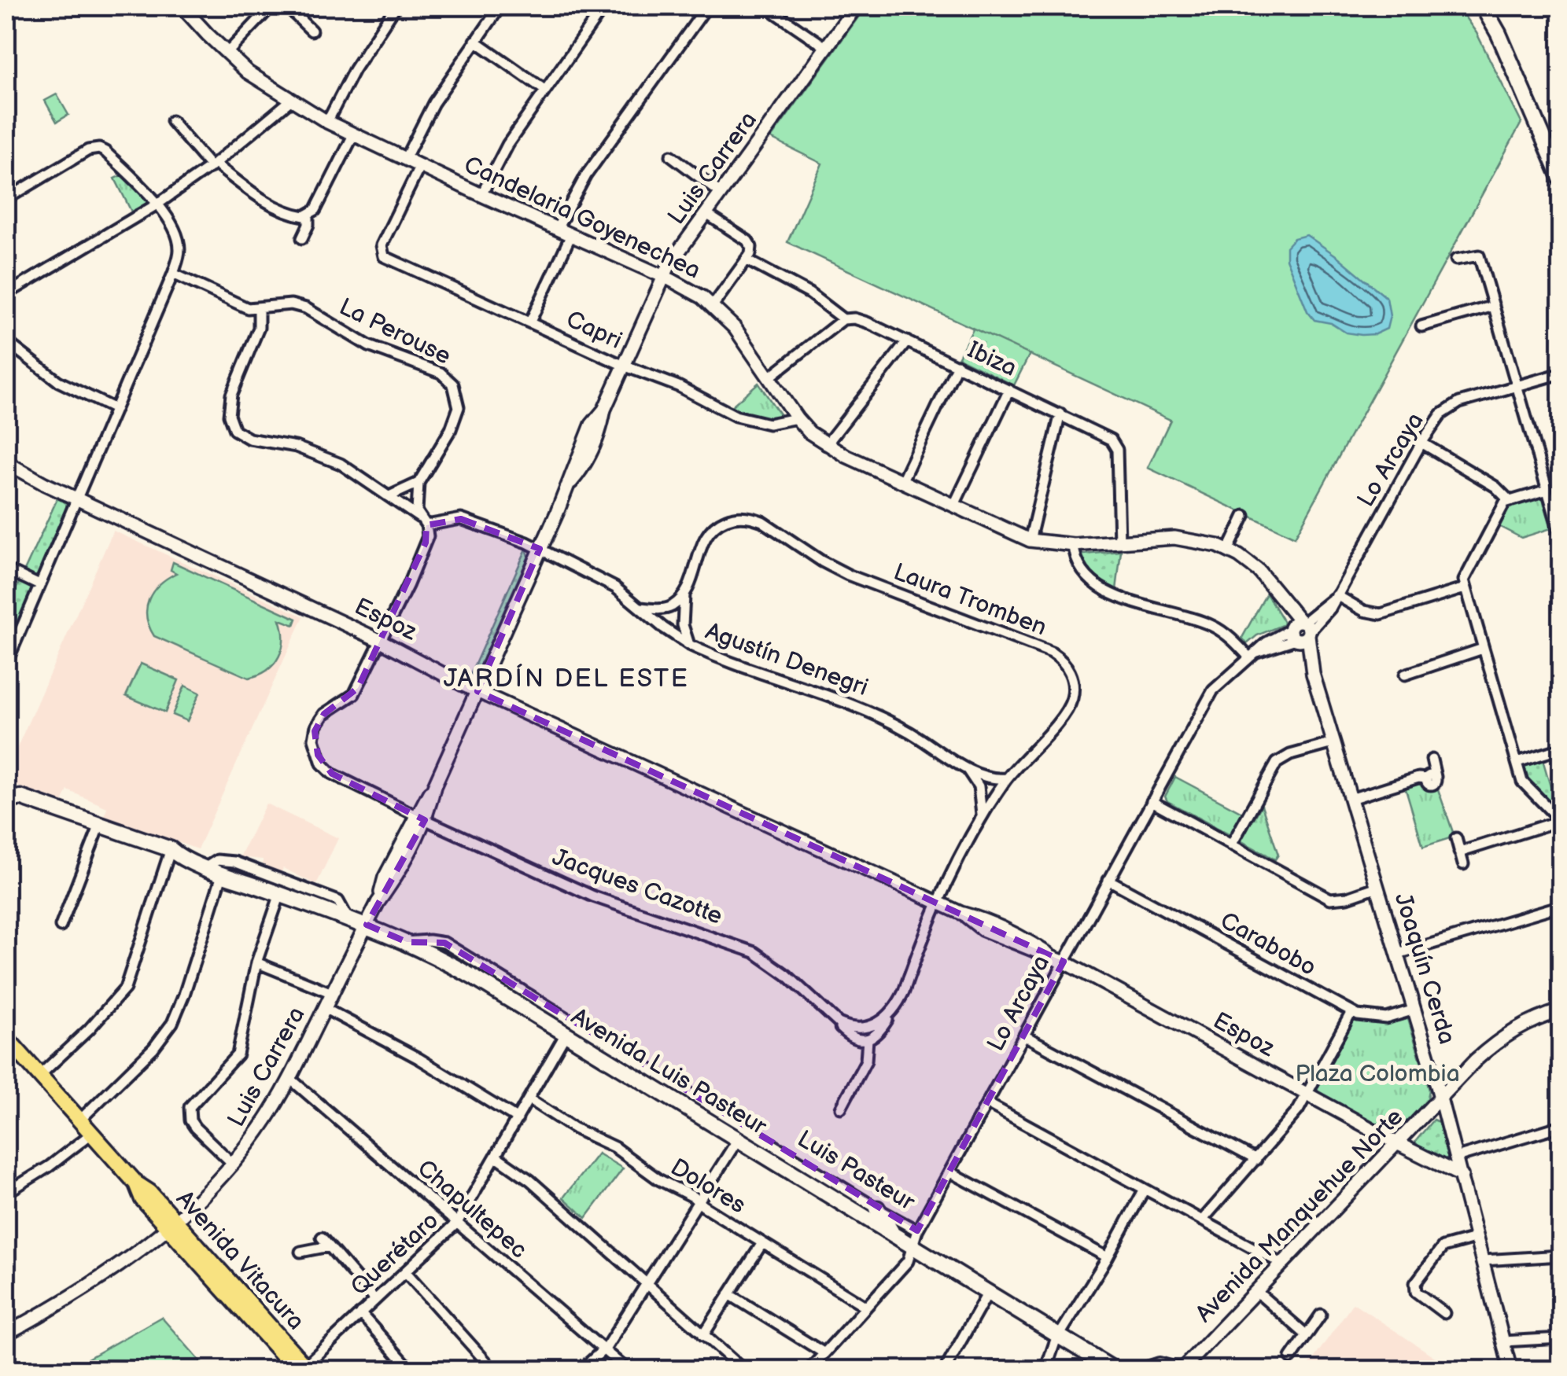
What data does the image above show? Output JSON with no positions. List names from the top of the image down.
{
  "streets": {
    "main road": ["Avenida Luis Pasteur", "Avenida Vitacura"],
    "street": [
      "Luis Carrera",
      "Candelaria Goyenechea",
      "Capri",
      "La Perouse",
      "Ibiza",
      "Lo Arcaya",
      "Laura Tromben",
      "Espoz",
      "Agustín Denegri",
      "Jacques Cazotte",
      "Carabobo",
      "Joaquín Cerda",
      "Luis Pasteur",
      "Dolores",
      "Chapultepec",
      "Avenida Manquehue Norte",
      "Querétaro"
    ]
  },
  "crossings": [
    ["Luis Carrera", "Candelaria Goyenechea"],
    ["Luis Carrera", "Capri"],
    ["Luis Carrera", "Espoz"],
    ["Luis Carrera", "Agustín Denegri"],
    ["Luis Carrera", "Jacques Cazotte"],
    ["Luis Carrera", "Avenida Luis Pasteur"],
    ["Luis Carrera", "Chapultepec"],
    ["Luis Carrera", "Avenida Vitacura"],
    ["Candelaria Goyenechea", "Capri"],
    ["Candelaria Goyenechea", "Ibiza"],
    ["Candelaria Goyenechea", "Lo Arcaya"],
    ["Candelaria Goyenechea", "Joaquín Cerda"],
    ["Lo Arcaya", "Espoz"],
    ["Lo Arcaya", "Carabobo"],
    ["Lo Arcaya", "Joaquín Cerda"],
    ["Lo Arcaya", "Avenida Luis Pasteur"],
    ["Lo Arcaya", "Luis Pasteur"],
    ["Lo Arcaya", "Dolores"],
    ["Laura Tromben", "Espoz"],
    ["Laura Tromben", "Agustín Denegri"],
    ["Espoz", "Joaquín Cerda"],
    ["Espoz", "Avenida Manquehue Norte"],
    ["Carabobo", "Joaquín Cerda"],
    ["Joaquín Cerda", "Avenida Manquehue Norte"],
    ["Avenida Luis Pasteur", "Luis Pasteur"],
    ["Avenida Luis Pasteur", "Querétaro"],
    ["Dolores", "Querétaro"],
    ["Chapultepec", "Querétaro"],
    ["Querétaro", "Avenida Vitacura"]
  ],
  "districts": ["JARDÍN DEL ESTE"],
  "parks": ["Plaza Colombia"]
}
